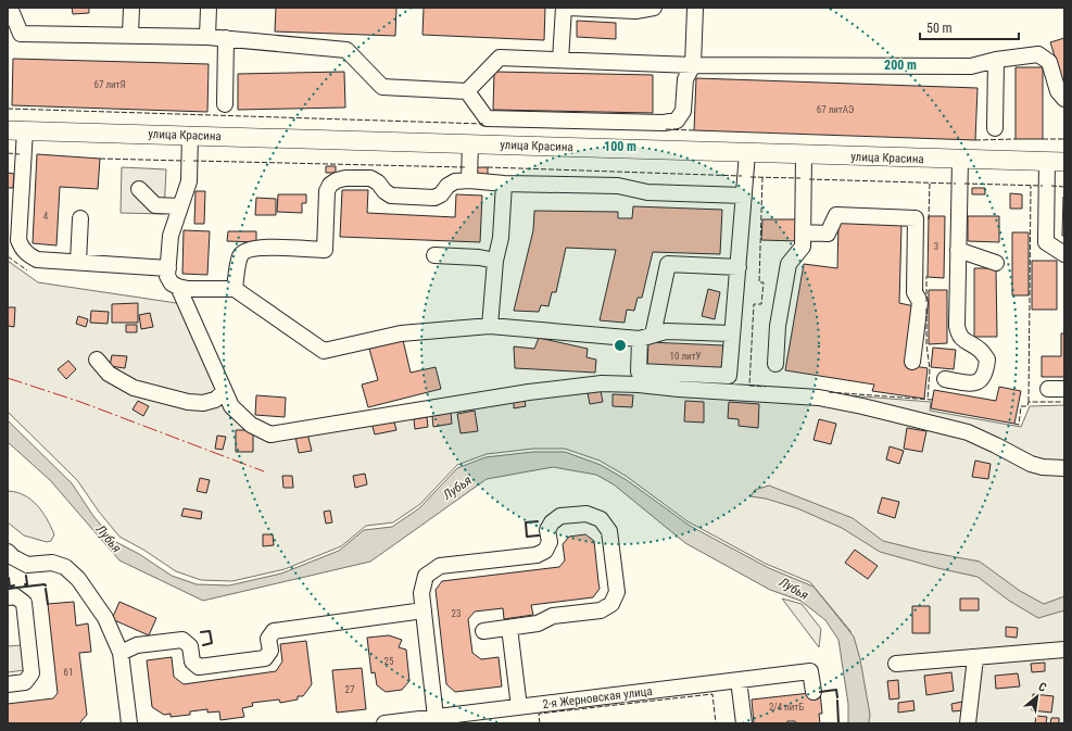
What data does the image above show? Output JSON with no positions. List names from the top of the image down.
{
  "streets": {
    "main road": ["улица Красина"],
    "street": ["2-я Жерновская улица"]
  },
  "water": ["Лубья"],
  "house_numbers": [
    "67 литЯ",
    "67 литАЭ",
    "4",
    "3",
    "10 литУ",
    "23",
    "25",
    "61",
    "27",
    "2/4 литБ"
  ],
  "scale_bar": "50 m",
  "north": "top right",
  "rings": ["200 m", "100 m"]
}
